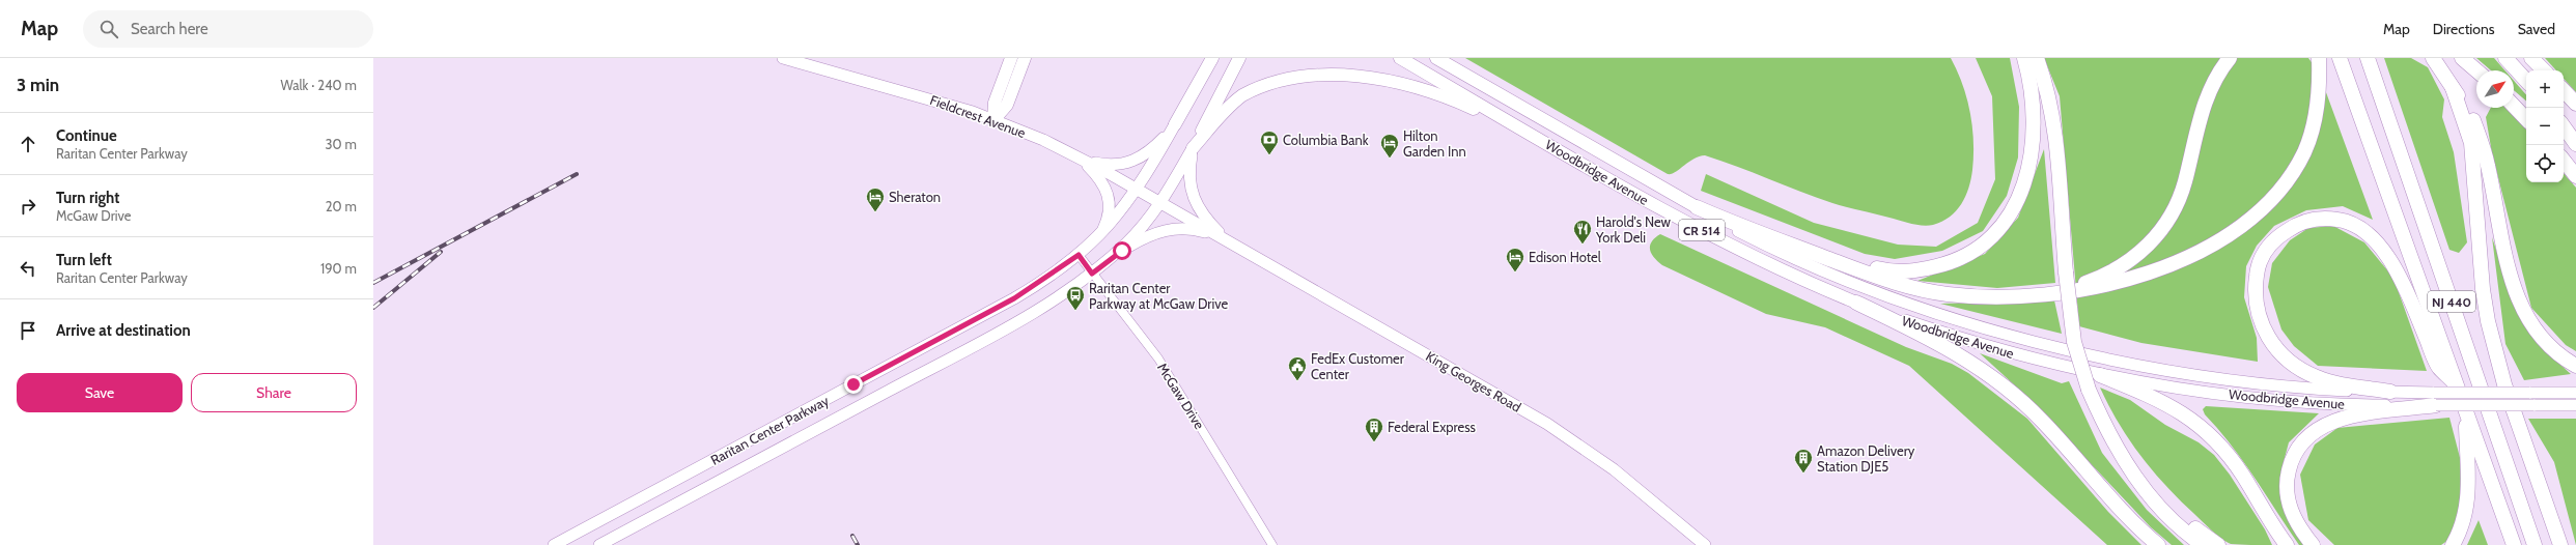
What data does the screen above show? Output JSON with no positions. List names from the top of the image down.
{
  "streets": {
    "highway": ["NJ 440"],
    "main road": [
      "Fieldcrest Avenue",
      "Woodbridge Avenue",
      "CR 514",
      "King Georges Road",
      "Raritan Center Parkway"
    ],
    "street": ["McGaw Drive"]
  },
  "crossings": [
    ["Fieldcrest Avenue", "King Georges Road"],
    ["Fieldcrest Avenue", "Raritan Center Parkway"],
    ["King Georges Road", "Raritan Center Parkway"],
    ["McGaw Drive", "Raritan Center Parkway"]
  ],
  "places": {
    "bank": ["Columbia Bank"],
    "hotel": ["Hilton Garden Inn", "Sheraton", "Edison Hotel"],
    "restaurant": ["Harold's New York Deli"],
    "bus stop": ["Raritan Center Parkway at McGaw Drive"],
    "public building": ["FedEx Customer Center"],
    "building": ["Federal Express", "Amazon Delivery Station DJE5"]
  },
  "north": "top right",
  "page": {
    "header": "Map",
    "search": "Search here",
    "nav": ["Map", "Directions", "Saved"],
    "heading": ["3 min", "Walk · 240 m"],
    "map_buttons": ["+", "−"],
    "list": [
      ["Continue", "Raritan Center Parkway", "30 m"],
      ["Turn right", "McGaw Drive", "20 m"],
      ["Turn left", "Raritan Center Parkway", "190 m"],
      "Arrive at destination"
    ],
    "buttons": ["Save", "Share"]
  }
}
